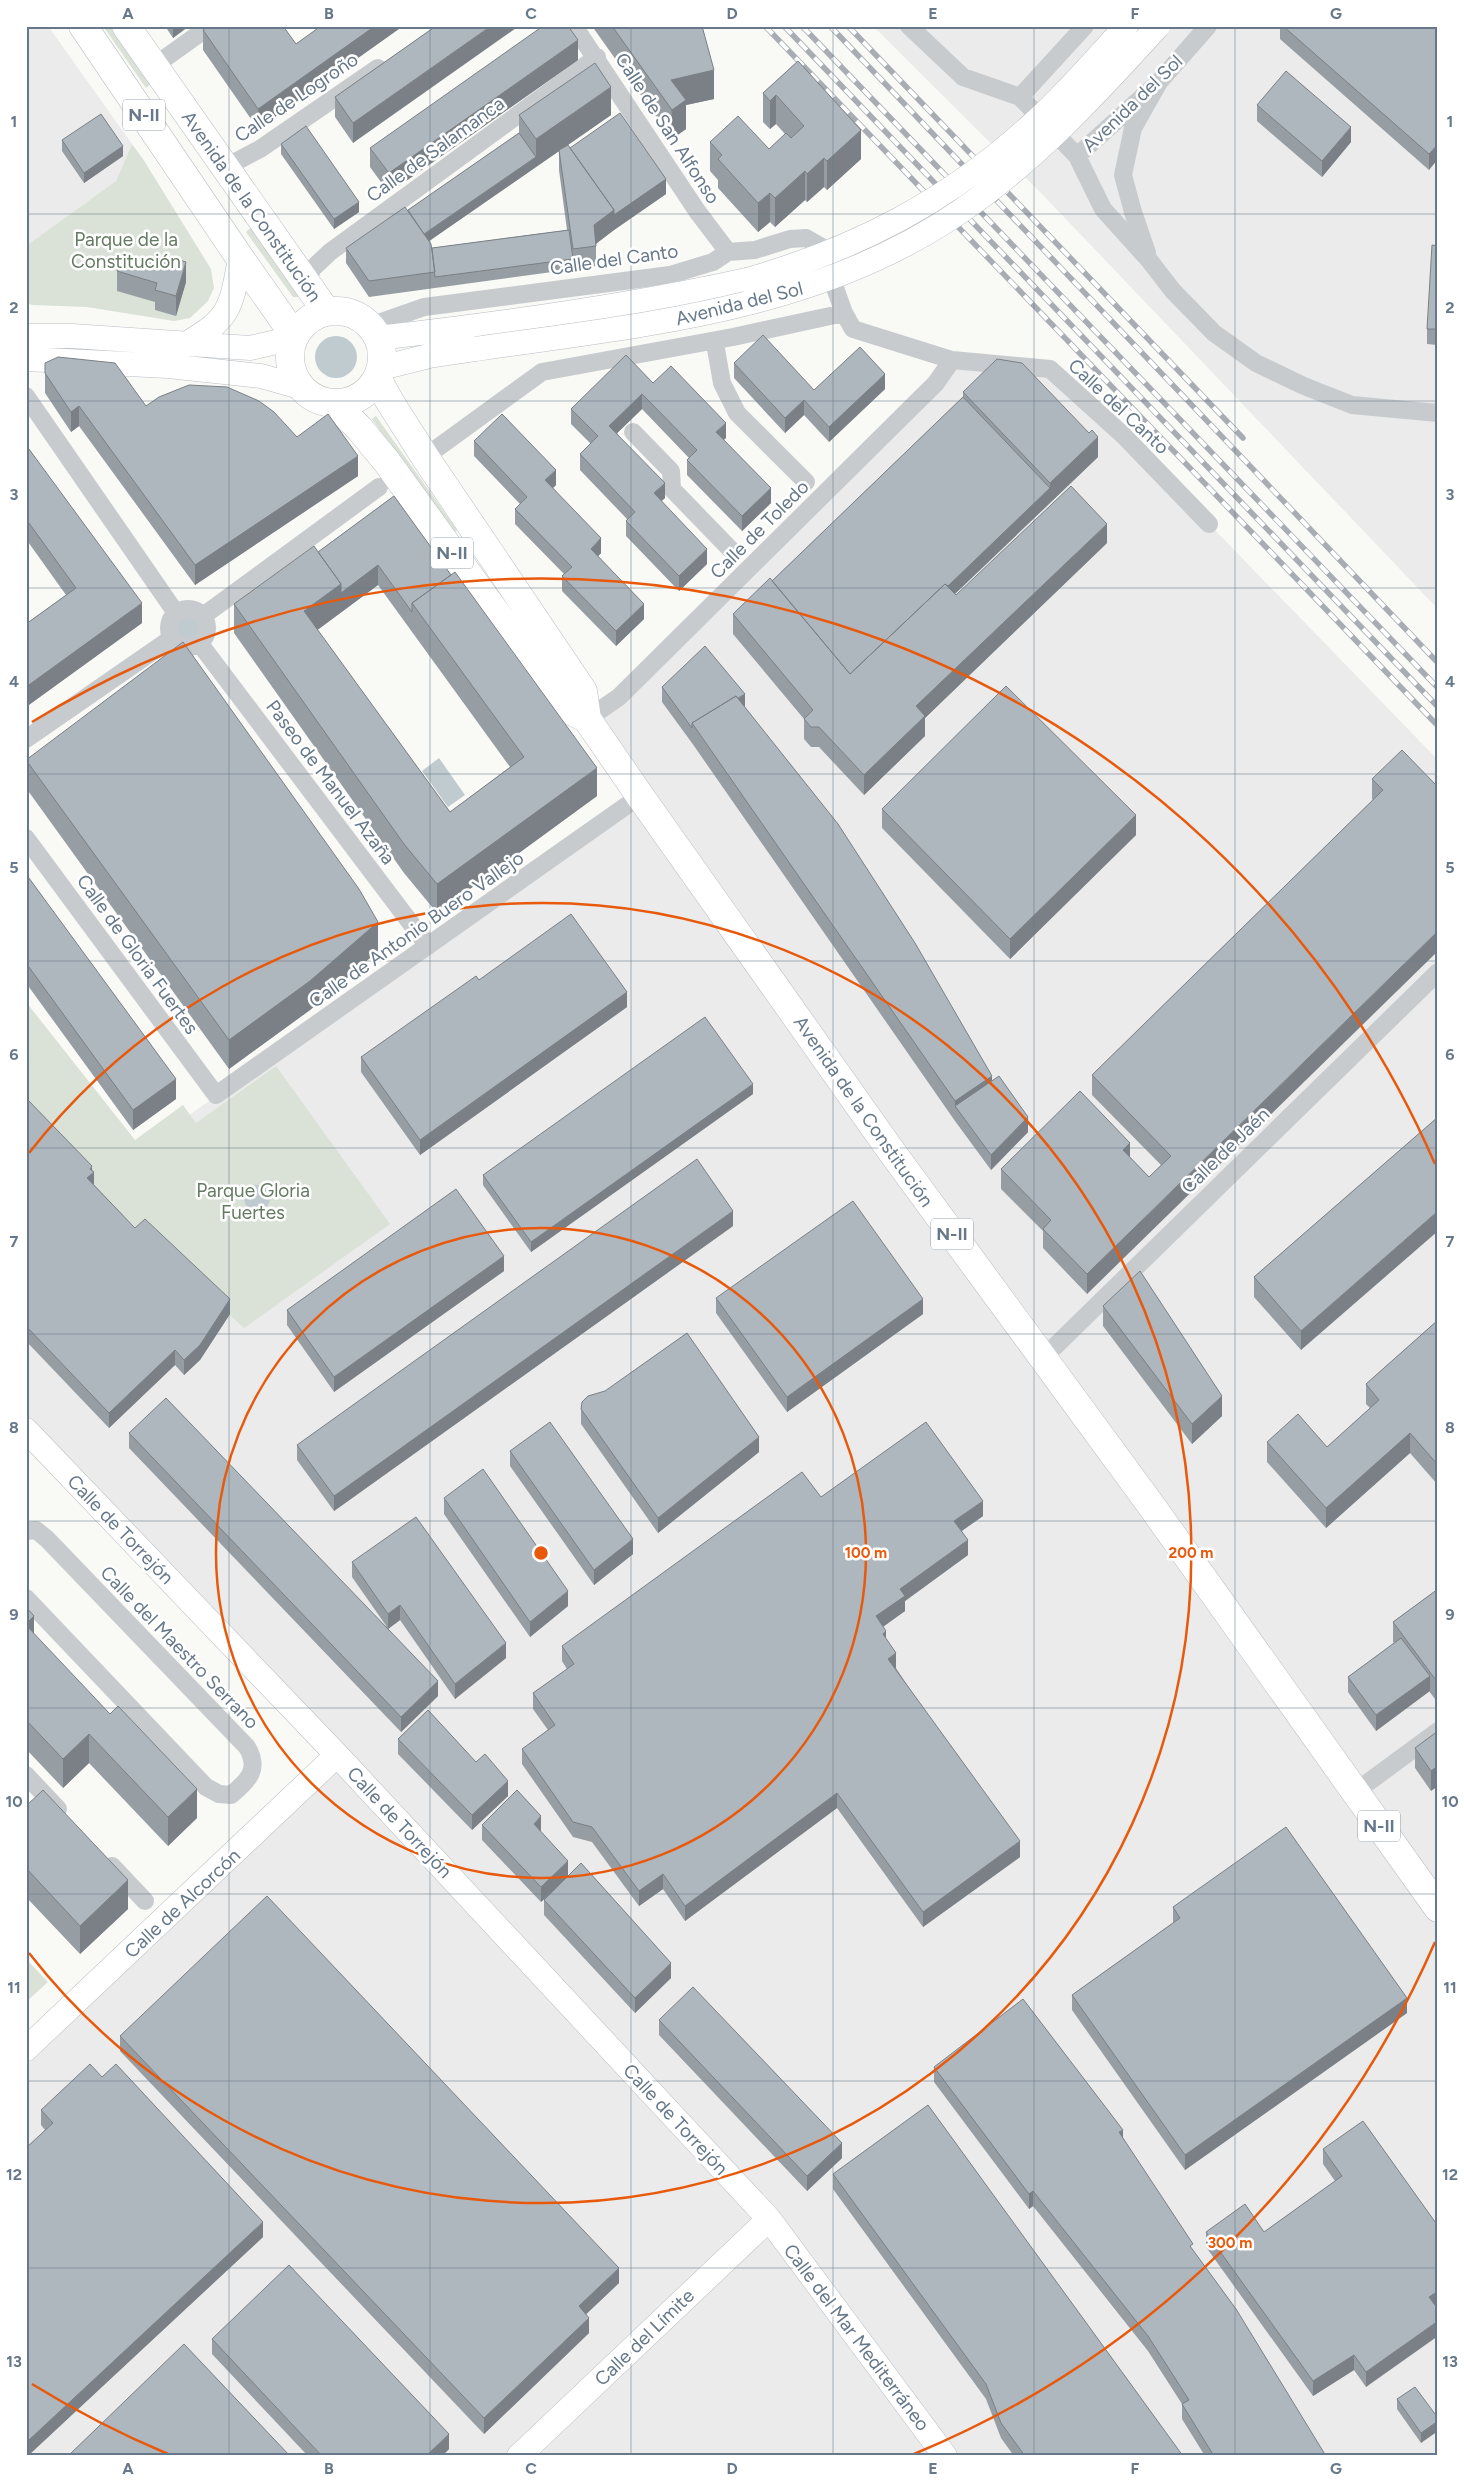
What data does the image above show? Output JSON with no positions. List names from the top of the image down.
{
  "streets": {
    "main road": [
      "Avenida del Sol",
      "N-II",
      "Avenida de la Constitución",
      "Calle de Torrejón",
      "Calle de Alcorcón",
      "Calle del Límite",
      "Calle del Mar Mediterráneo"
    ],
    "street": [
      "Calle de Logroño",
      "Calle de San Alfonso",
      "Calle de Salamanca",
      "Calle del Canto",
      "Calle de Toledo",
      "Paseo de Manuel Azaña",
      "Calle de Antonio Buero Vallejo",
      "Calle de Gloria Fuertes",
      "Calle de Jaén",
      "Calle del Maestro Serrano"
    ]
  },
  "crossings": [
    ["Calle de Logroño", "Avenida de la Constitución"],
    ["Avenida del Sol", "N-II"],
    ["Avenida del Sol", "Avenida de la Constitución"],
    ["Avenida del Sol", "Calle del Canto"],
    ["N-II", "Avenida de la Constitución"],
    ["N-II", "Calle del Canto"],
    ["Calle de San Alfonso", "Calle de Salamanca"],
    ["Calle de San Alfonso", "Calle del Canto"],
    ["Calle de Salamanca", "Avenida de la Constitución"],
    ["Avenida de la Constitución", "Calle del Canto"],
    ["Avenida de la Constitución", "Calle de Toledo"],
    ["Avenida de la Constitución", "Calle de Antonio Buero Vallejo"],
    ["Avenida de la Constitución", "Calle de Jaén"],
    ["Calle del Canto", "Calle de Toledo"],
    ["Paseo de Manuel Azaña", "Calle de Antonio Buero Vallejo"],
    ["Calle de Antonio Buero Vallejo", "Calle de Gloria Fuertes"],
    ["Calle de Torrejón", "Calle de Alcorcón"],
    ["Calle de Torrejón", "Calle del Límite"],
    ["Calle de Torrejón", "Calle del Mar Mediterráneo"],
    ["Calle del Límite", "Calle del Mar Mediterráneo"]
  ],
  "parks": ["Parque de la Constitución", "Parque Gloria Fuertes"],
  "grid": {
    "columns": [
      "A",
      "B",
      "C",
      "D",
      "E",
      "F",
      "G"
    ],
    "rows": [
      "1",
      "2",
      "3",
      "4",
      "5",
      "6",
      "7",
      "8",
      "9",
      "10",
      "11",
      "12",
      "13"
    ]
  },
  "rings": ["100 m", "200 m", "300 m"]
}
